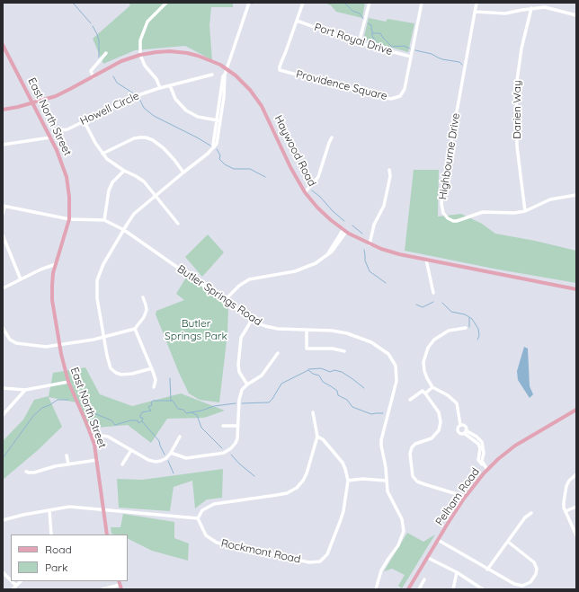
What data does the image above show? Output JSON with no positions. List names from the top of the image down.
{
  "streets": {
    "main road": ["East North Street", "Haywood Road", "Pelham Road"],
    "street": [
      "Port Royal Drive",
      "Providence Square",
      "Howell Circle",
      "Darien Way",
      "Highbourne Drive",
      "Butler Springs Road",
      "Rockmont Road"
    ]
  },
  "crossings": [
    ["Port Royal Drive", "Providence Square"],
    ["Darien Way", "Highbourne Drive"],
    ["East North Street", "Haywood Road"],
    ["East North Street", "Butler Springs Road"]
  ],
  "parks": ["Butler Springs Park"],
  "legend": ["Road", "Park"]
}
